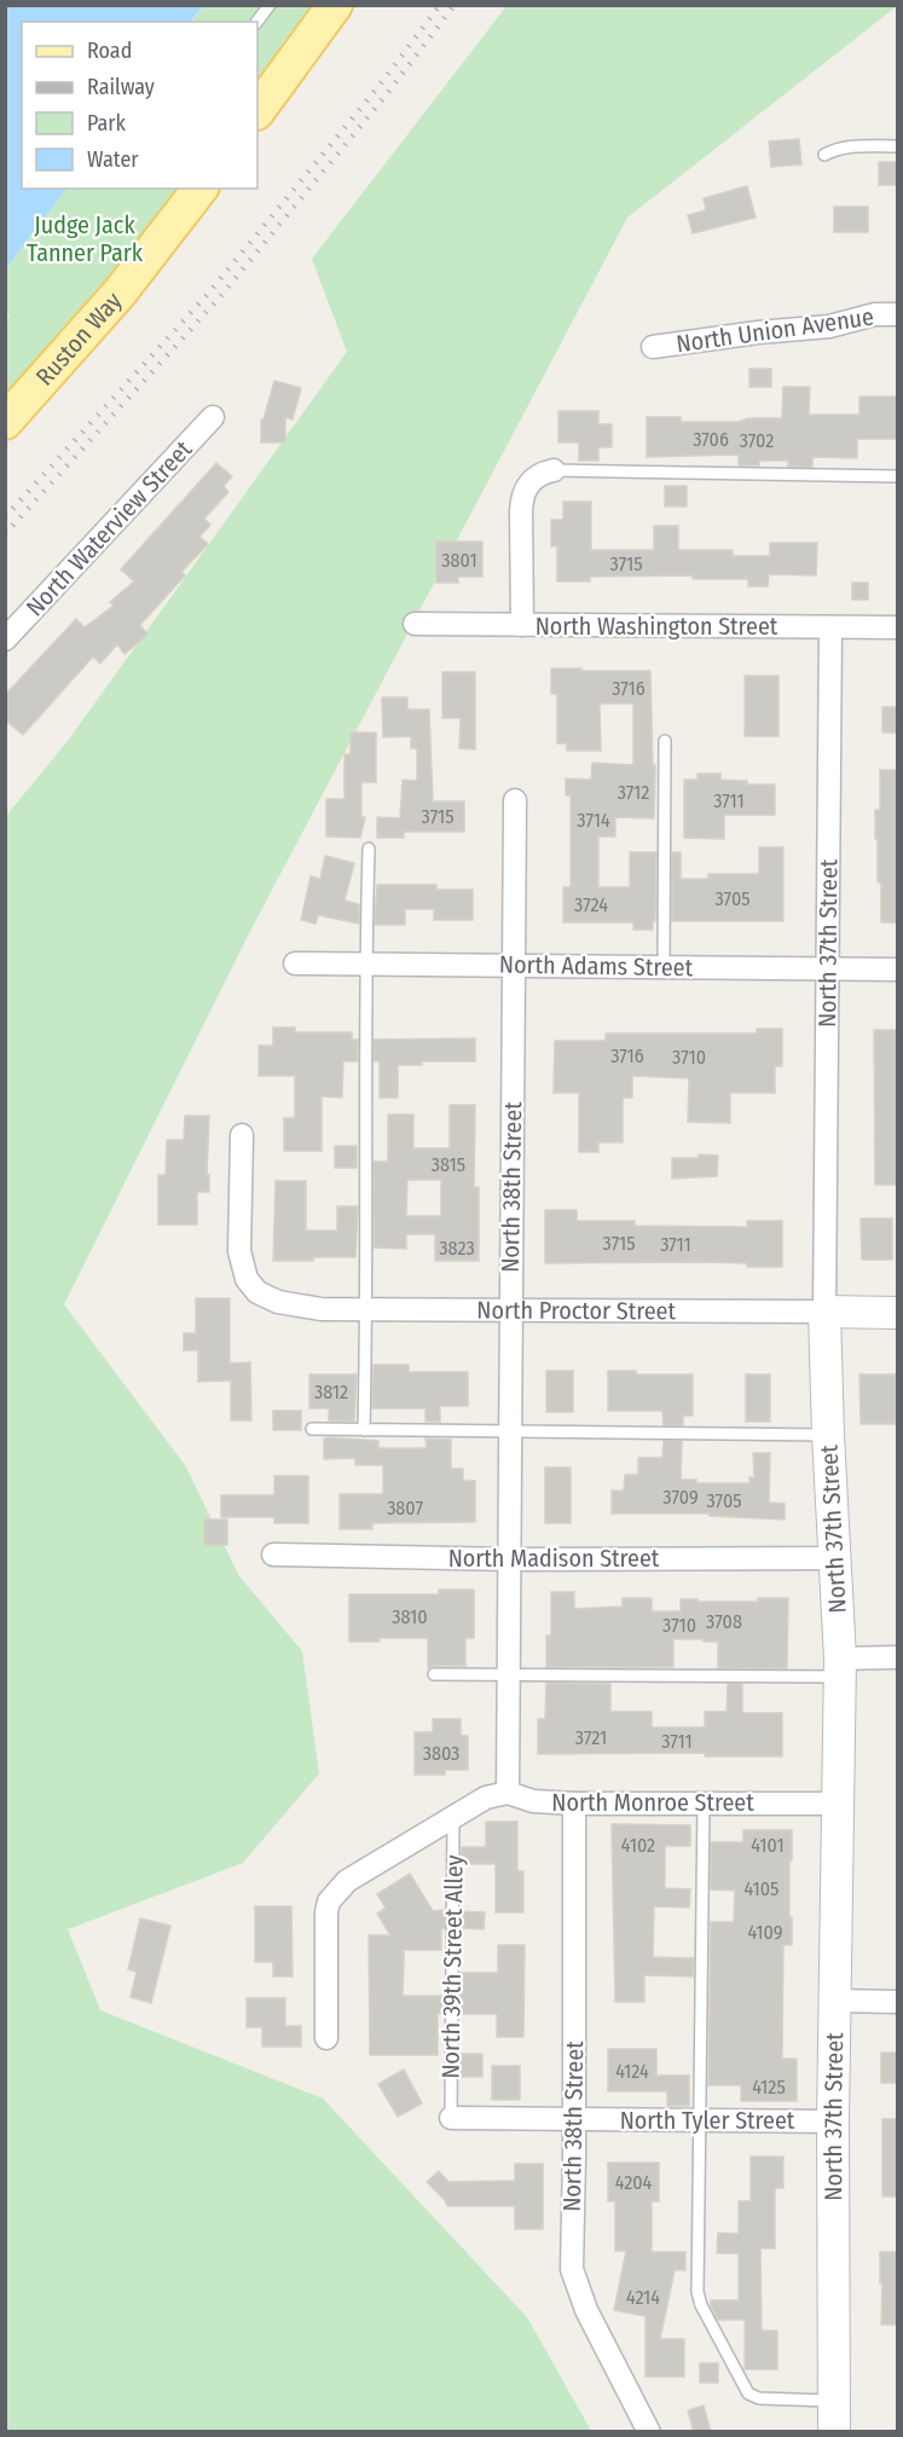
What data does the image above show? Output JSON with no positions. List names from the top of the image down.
{
  "streets": {
    "main road": ["Ruston Way"],
    "street": [
      "North Union Avenue",
      "North Waterview Street",
      "North Washington Street",
      "North 37th Street",
      "North Adams Street",
      "North 38th Street",
      "North Proctor Street",
      "North Madison Street",
      "North Monroe Street",
      "North Tyler Street"
    ],
    "lane": ["North 39th Street Alley"]
  },
  "crossings": [
    ["North Washington Street", "North 37th Street"],
    ["North 37th Street", "North Adams Street"],
    ["North 37th Street", "North Proctor Street"],
    ["North 37th Street", "North Madison Street"],
    ["North 37th Street", "North Monroe Street"],
    ["North 37th Street", "North Tyler Street"],
    ["North Adams Street", "North 38th Street"],
    ["North 38th Street", "North Proctor Street"],
    ["North 38th Street", "North Madison Street"],
    ["North 38th Street", "North Monroe Street"],
    ["North 38th Street", "North Tyler Street"],
    ["North 39th Street Alley", "North Tyler Street"]
  ],
  "parks": ["Judge Jack Tanner Park"],
  "house_numbers": [
    "3706",
    "3702",
    "3801",
    "3715",
    "3716",
    "3712",
    "3711",
    "3715",
    "3714",
    "3705",
    "3724",
    "3716",
    "3710",
    "3815",
    "3715",
    "3711",
    "3823",
    "3812",
    "3709",
    "3705",
    "3807",
    "3810",
    "3708",
    "3710",
    "3721",
    "3711",
    "3803",
    "4102",
    "4101",
    "4105",
    "4109",
    "4124",
    "4125",
    "4204",
    "4214"
  ],
  "legend": [
    "Road",
    "Railway",
    "Park",
    "Water"
  ]
}
